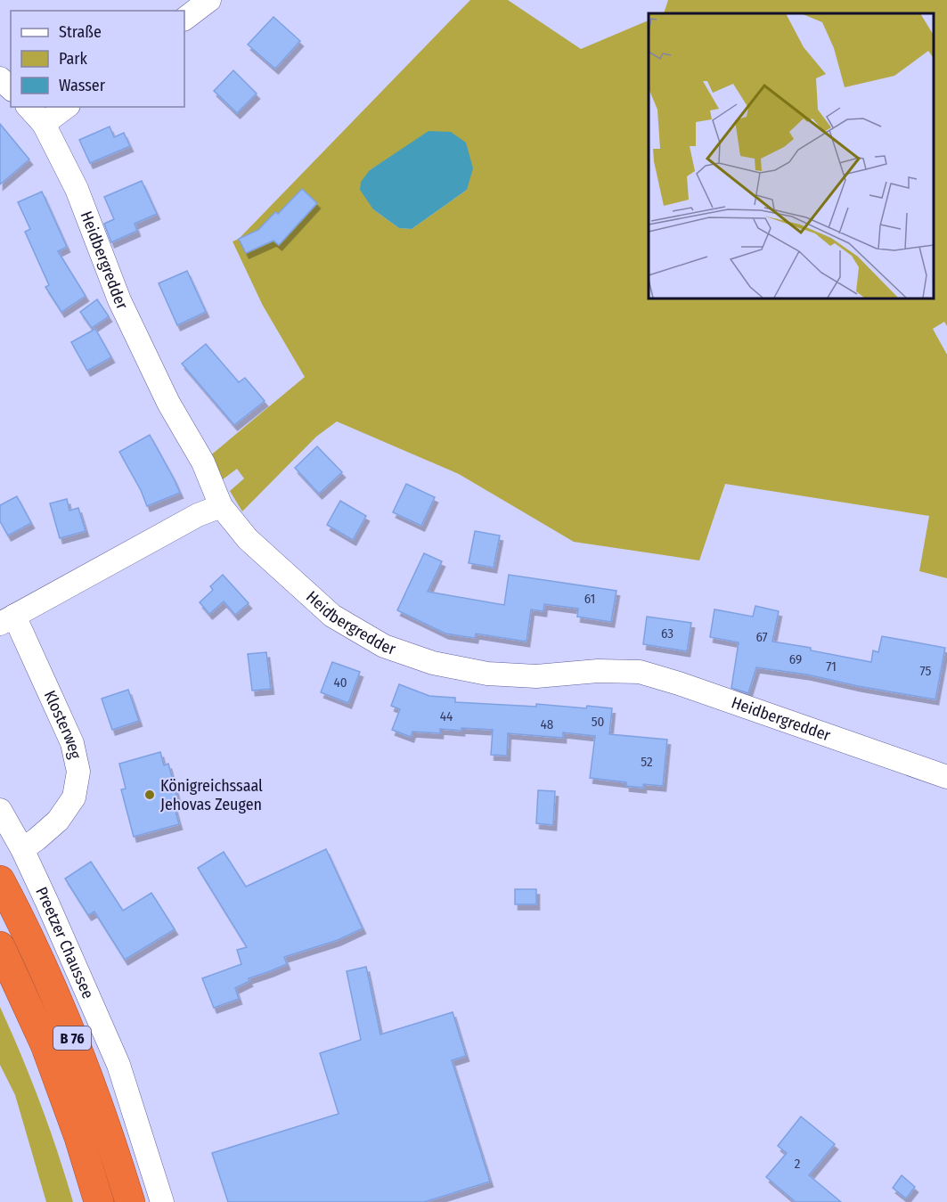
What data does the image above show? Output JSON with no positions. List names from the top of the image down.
{
  "streets": {
    "highway": ["Preetzer Chaussee", "B 76"],
    "street": ["Heidbergredder", "Klosterweg"]
  },
  "crossings": [
    ["Heidbergredder", "Klosterweg"],
    ["Klosterweg", "Preetzer Chaussee"]
  ],
  "places": ["Königreichssaal Jehovas Zeugen"],
  "house_numbers": [
    "61",
    "63",
    "67",
    "69",
    "71",
    "75",
    "40",
    "44",
    "50",
    "48",
    "52",
    "2"
  ],
  "legend": ["Straße", "Park", "Wasser"]
}
